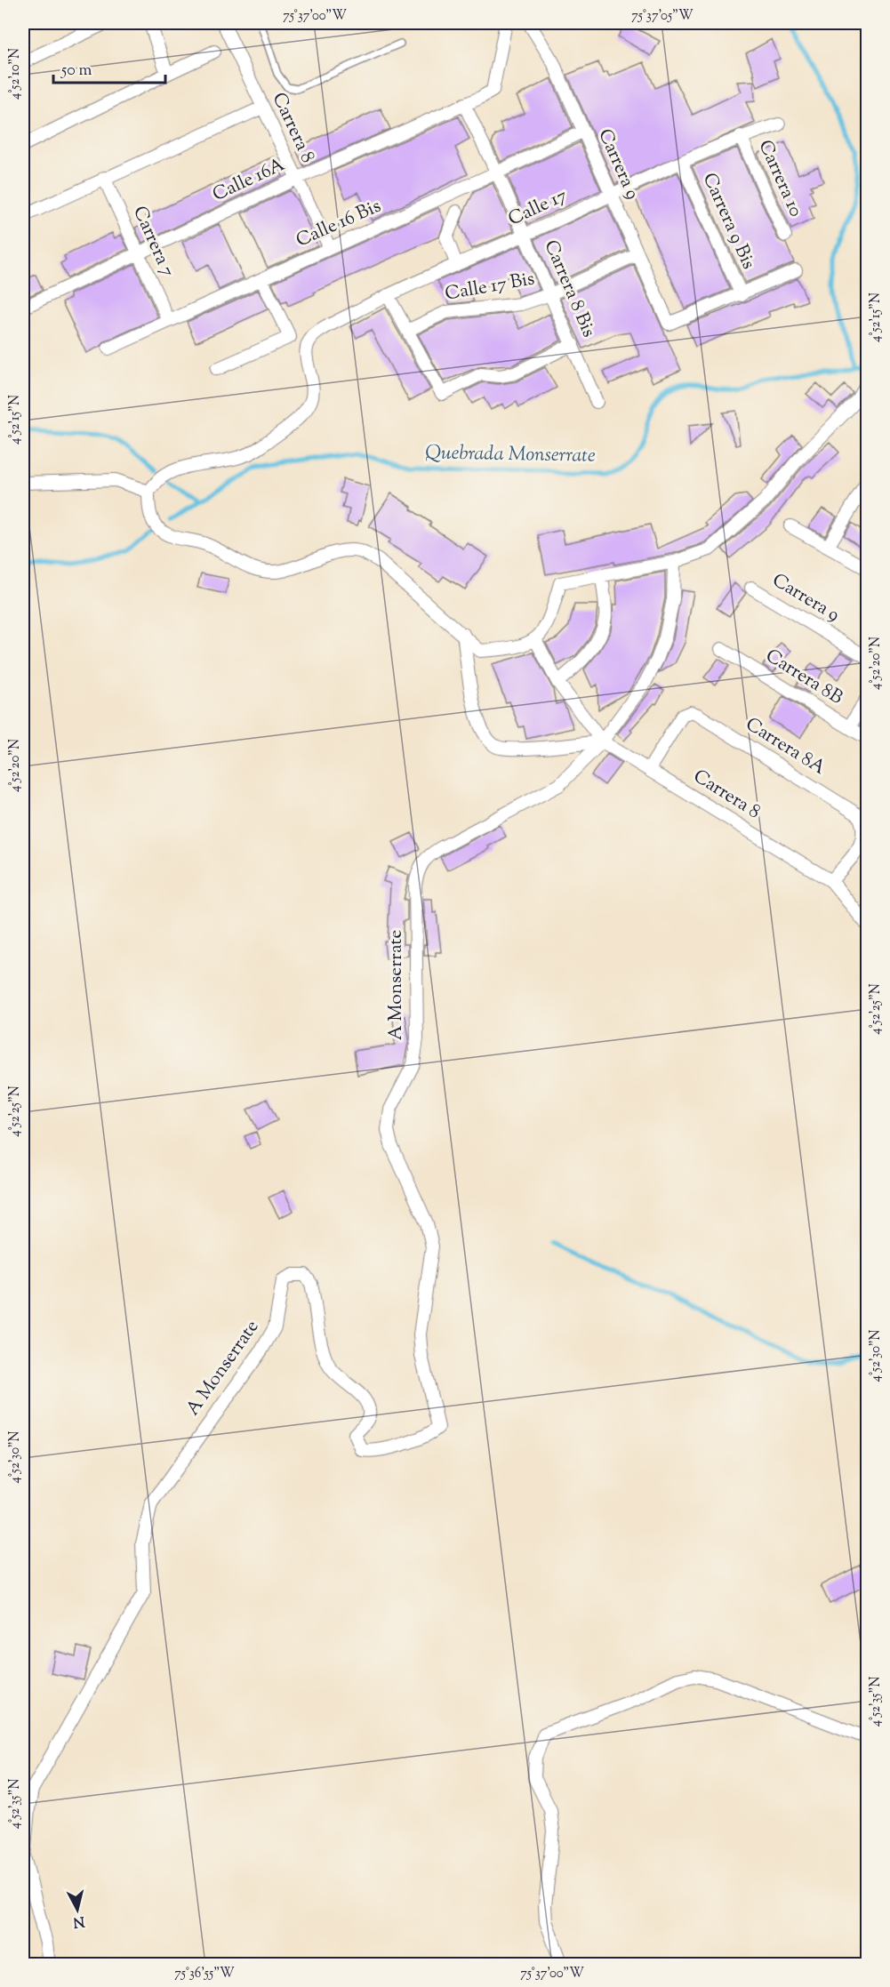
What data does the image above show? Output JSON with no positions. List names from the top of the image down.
{
  "streets": {
    "street": [
      "Carrera 8",
      "Carrera 9",
      "Carrera 10",
      "Calle 16A",
      "Calle 17",
      "Carrera 9 Bis",
      "Calle 16 Bis",
      "Carrera 7",
      "Calle 17 Bis",
      "Carrera 8 Bis",
      "Carrera 8B",
      "Carrera 8A",
      "A Monserrate"
    ]
  },
  "crossings": [
    ["Carrera 8", "Calle 16A"],
    ["Carrera 8", "Calle 16 Bis"],
    ["Carrera 8", "Carrera 8A"],
    ["Carrera 8", "A Monserrate"],
    ["Carrera 9", "Calle 17"],
    ["Carrera 9", "Carrera 9 Bis"],
    ["Carrera 9", "Calle 16 Bis"],
    ["Carrera 9", "Calle 17 Bis"],
    ["Carrera 10", "Calle 17"],
    ["Calle 16A", "Carrera 7"],
    ["Calle 16A", "Carrera 8 Bis"],
    ["Calle 17", "Carrera 9 Bis"],
    ["Calle 17", "Carrera 8 Bis"],
    ["Calle 16 Bis", "Carrera 7"],
    ["Calle 16 Bis", "Carrera 8 Bis"],
    ["Calle 17 Bis", "Carrera 8 Bis"]
  ],
  "water": ["Quebrada Monserrate"],
  "scale_bar": "50 m",
  "north": "bottom",
  "coordinates": [
    "75°37'00\"W",
    "75°37'05\"W",
    "4°52'10\"N",
    "4°52'15\"N",
    "4°52'20\"N",
    "4°52'25\"N",
    "4°52'30\"N",
    "4°52'35\"N",
    "75°36'55\"W"
  ]
}
